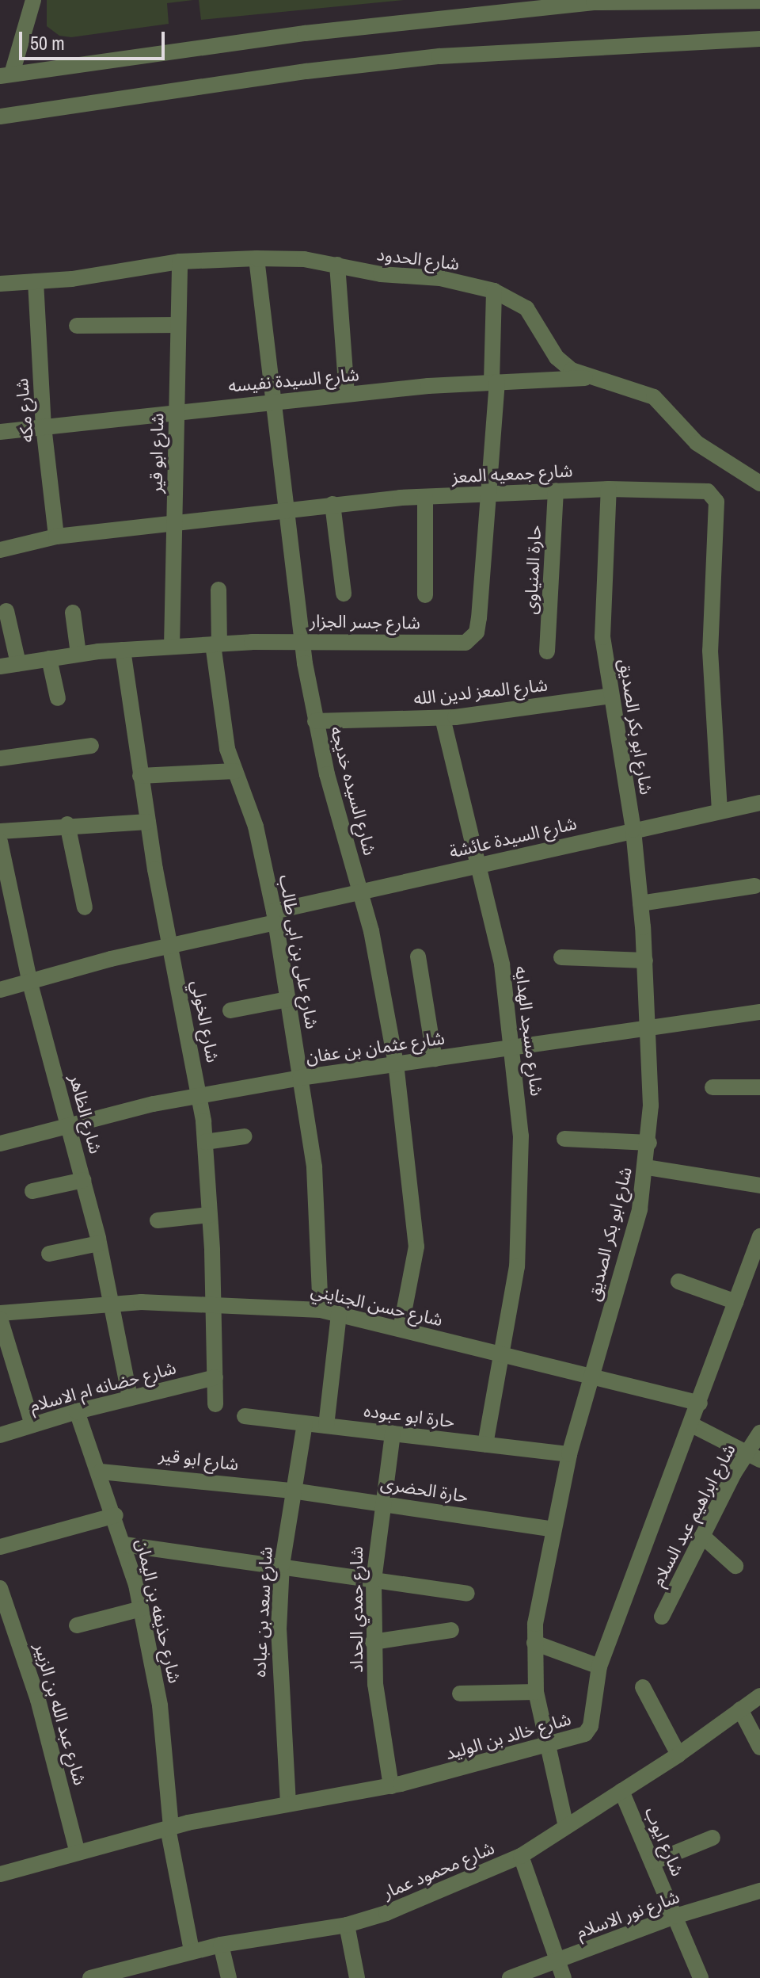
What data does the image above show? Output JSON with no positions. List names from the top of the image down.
{
  "streets": {
    "street": [
      "شارع الحدود",
      "شارع السيدة نفيسه",
      "شارع مكه",
      "شارع ابو قير",
      "شارع جمعيه المعز",
      "حارة المنياوى",
      "شارع جسر الجزار",
      "شارع المعز لدين الله",
      "شارع ابو بكر الصديق",
      "شارع السيده خديجه",
      "شارع السيدة عائشة",
      "شارع على بن ابى طالب",
      "شارع الخولي",
      "شارع مسجد الهدايه",
      "شارع عثمان بن عفان",
      "شارع الظاهر",
      "شارع حسن الجنايني",
      "شارع حضانه ام الاسلام",
      "حارة ابو عبوده",
      "حارة الحضرى",
      "شارع ابراهيم عبد السلام",
      "شارع حمدي الحداد",
      "شارع حذيفه بن اليمان",
      "شارع سعد بن عباده",
      "شارع عبد الله بن الزبير",
      "شارع خالد بن الوليد",
      "شارع ايوب",
      "شارع محمود عمار",
      "شارع نور الاسلام"
    ]
  },
  "crossings": [
    ["شارع الحدود", "شارع السيدة نفيسه"],
    ["شارع الحدود", "شارع مكه"],
    ["شارع الحدود", "شارع ابو قير"],
    ["شارع الحدود", "شارع جسر الجزار"],
    ["شارع الحدود", "شارع السيده خديجه"],
    ["شارع السيدة نفيسه", "شارع مكه"],
    ["شارع السيدة نفيسه", "شارع ابو قير"],
    ["شارع السيدة نفيسه", "شارع جسر الجزار"],
    ["شارع السيدة نفيسه", "شارع السيده خديجه"],
    ["شارع مكه", "شارع جمعيه المعز"],
    ["شارع ابو قير", "شارع جمعيه المعز"],
    ["شارع ابو قير", "شارع جسر الجزار"],
    ["شارع ابو قير", "حارة الحضرى"],
    ["شارع ابو قير", "شارع حذيفه بن اليمان"],
    ["شارع ابو قير", "شارع سعد بن عباده"],
    ["شارع جمعيه المعز", "حارة المنياوى"],
    ["شارع جمعيه المعز", "شارع جسر الجزار"],
    ["شارع جمعيه المعز", "شارع ابو بكر الصديق"],
    ["شارع جمعيه المعز", "شارع السيده خديجه"],
    ["شارع جمعيه المعز", "شارع السيدة عائشة"],
    ["شارع جسر الجزار", "شارع السيده خديجه"],
    ["شارع جسر الجزار", "شارع على بن ابى طالب"],
    ["شارع جسر الجزار", "شارع الخولي"],
    ["شارع المعز لدين الله", "شارع ابو بكر الصديق"],
    ["شارع المعز لدين الله", "شارع السيده خديجه"],
    ["شارع المعز لدين الله", "شارع مسجد الهدايه"],
    ["شارع ابو بكر الصديق", "شارع السيدة عائشة"],
    ["شارع ابو بكر الصديق", "شارع عثمان بن عفان"],
    ["شارع ابو بكر الصديق", "شارع حسن الجنايني"],
    ["شارع ابو بكر الصديق", "حارة ابو عبوده"],
    ["شارع ابو بكر الصديق", "حارة الحضرى"],
    ["شارع ابو بكر الصديق", "شارع خالد بن الوليد"],
    ["شارع ابو بكر الصديق", "شارع محمود عمار"],
    ["شارع السيده خديجه", "شارع السيدة عائشة"],
    ["شارع السيده خديجه", "شارع عثمان بن عفان"],
    ["شارع السيده خديجه", "شارع حسن الجنايني"],
    ["شارع السيدة عائشة", "شارع على بن ابى طالب"],
    ["شارع السيدة عائشة", "شارع الخولي"],
    ["شارع السيدة عائشة", "شارع مسجد الهدايه"],
    ["شارع السيدة عائشة", "شارع الظاهر"],
    ["شارع على بن ابى طالب", "شارع عثمان بن عفان"],
    ["شارع على بن ابى طالب", "شارع حسن الجنايني"],
    ["شارع الخولي", "شارع عثمان بن عفان"],
    ["شارع الخولي", "شارع حسن الجنايني"],
    ["شارع الخولي", "شارع حضانه ام الاسلام"],
    ["شارع مسجد الهدايه", "شارع عثمان بن عفان"],
    ["شارع مسجد الهدايه", "شارع حسن الجنايني"],
    ["شارع مسجد الهدايه", "حارة ابو عبوده"],
    ["شارع عثمان بن عفان", "شارع الظاهر"],
    ["شارع الظاهر", "شارع حسن الجنايني"],
    ["شارع الظاهر", "شارع حضانه ام الاسلام"],
    ["شارع حسن الجنايني", "شارع خالد بن الوليد"],
    ["شارع حضانه ام الاسلام", "شارع حذيفه بن اليمان"],
    ["حارة ابو عبوده", "شارع حمدي الحداد"],
    ["حارة ابو عبوده", "شارع سعد بن عباده"],
    ["حارة الحضرى", "شارع حمدي الحداد"],
    ["حارة الحضرى", "شارع سعد بن عباده"],
    ["شارع حمدي الحداد", "شارع خالد بن الوليد"],
    ["شارع حذيفه بن اليمان", "شارع خالد بن الوليد"],
    ["شارع حذيفه بن اليمان", "شارع محمود عمار"],
    ["شارع سعد بن عباده", "شارع خالد بن الوليد"],
    ["شارع عبد الله بن الزبير", "شارع خالد بن الوليد"],
    ["شارع ايوب", "شارع محمود عمار"],
    ["شارع ايوب", "شارع نور الاسلام"]
  ],
  "scale_bar": "50 m"
}
